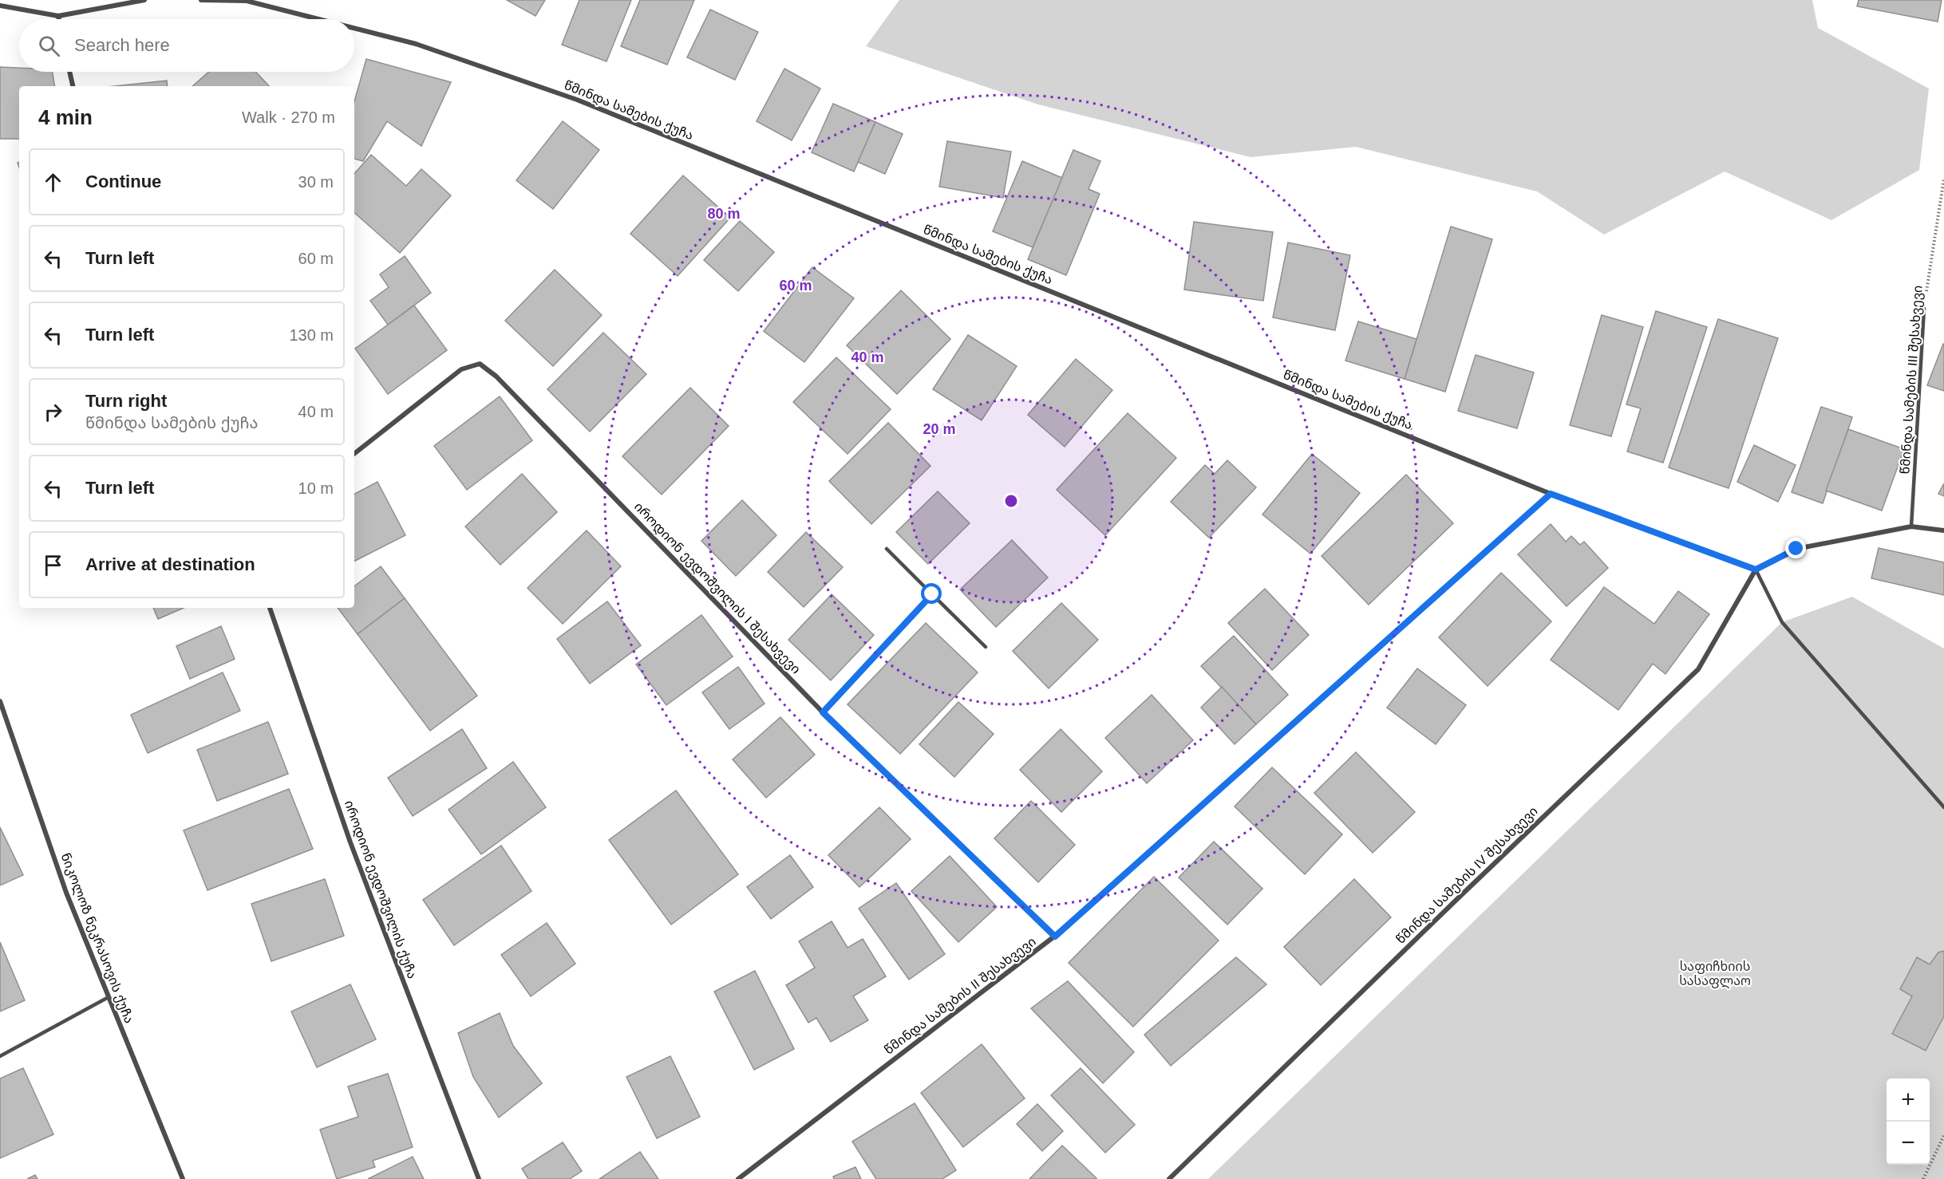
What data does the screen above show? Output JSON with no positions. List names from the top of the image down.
{
  "streets": {
    "street": [
      "წმინდა სამების ქუჩა",
      "იროდიონ ევდოშვილის I შესახვევი",
      "წმინდა სამების IV შესახვევი",
      "იროდიონ ევდოშვილის ქუჩა",
      "ნიკოლოზ ნეკრასოვის ქუჩა",
      "წმინდა სამების II შესახვევი"
    ],
    "lane": ["წმინდა სამების III შესახვევი"]
  },
  "crossings": [
    ["წმინდა სამების ქუჩა", "წმინდა სამების IV შესახვევი"],
    ["წმინდა სამების ქუჩა", "წმინდა სამების II შესახვევი"],
    ["იროდიონ ევდოშვილის I შესახვევი", "წმინდა სამების II შესახვევი"]
  ],
  "parks": ["საფიჩხიის სასაფლაო"],
  "page": {
    "search": "Search here",
    "heading": ["4 min", "Walk · 270 m"],
    "list": [
      ["Continue", "30 m"],
      ["Turn left", "60 m"],
      ["Turn left", "130 m"],
      ["Turn right", "წმინდა სამების ქუჩა", "40 m"],
      ["Turn left", "10 m"],
      "Arrive at destination"
    ],
    "map_buttons": ["+", "−"]
  },
  "rings": [
    "80 m",
    "60 m",
    "40 m",
    "20 m"
  ]
}
